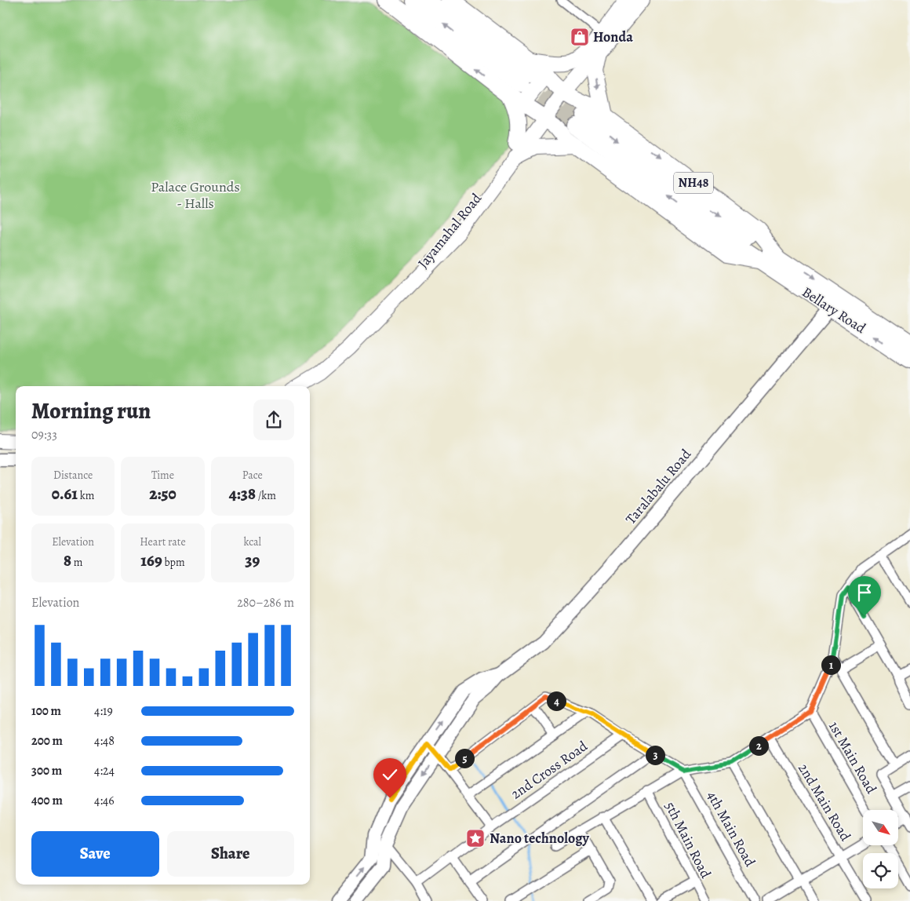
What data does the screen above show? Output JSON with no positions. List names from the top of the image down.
{
  "streets": {
    "highway": ["NH48", "Bellary Road"],
    "main road": ["Jayamahal Road", "Taralabalu Road"],
    "street": [
      "1st Main Road",
      "2nd Cross Road",
      "2nd Main Road",
      "4th Main Road",
      "5th Main Road"
    ]
  },
  "crossings": [
    ["NH48", "Jayamahal Road"],
    ["NH48", "Bellary Road"],
    ["Bellary Road", "Taralabalu Road"]
  ],
  "parks": ["Palace Grounds - Halls"],
  "places": {
    "shop": ["Honda"],
    "place": ["Nano technology"]
  },
  "north": "bottom right",
  "page": {
    "heading": ["Morning run", "09:33"],
    "stats": [
      ["Distance", "0.61 km"],
      ["Time", "2:50"],
      ["Pace", "4:38 /km"],
      ["Elevation", "8 m"],
      ["Heart rate", "169 bpm"],
      ["kcal", "39"]
    ],
    "chart": ["Elevation", "280–286 m"],
    "pins": [
      "1",
      "4",
      "2",
      "3",
      "5"
    ],
    "list": [
      {
        "name": "100 m",
        "note": "4:19"
      },
      {
        "name": "200 m",
        "note": "4:48"
      },
      {
        "name": "300 m",
        "note": "4:24"
      },
      {
        "name": "400 m",
        "note": "4:46"
      }
    ],
    "buttons": ["Save", "Share"]
  }
}
